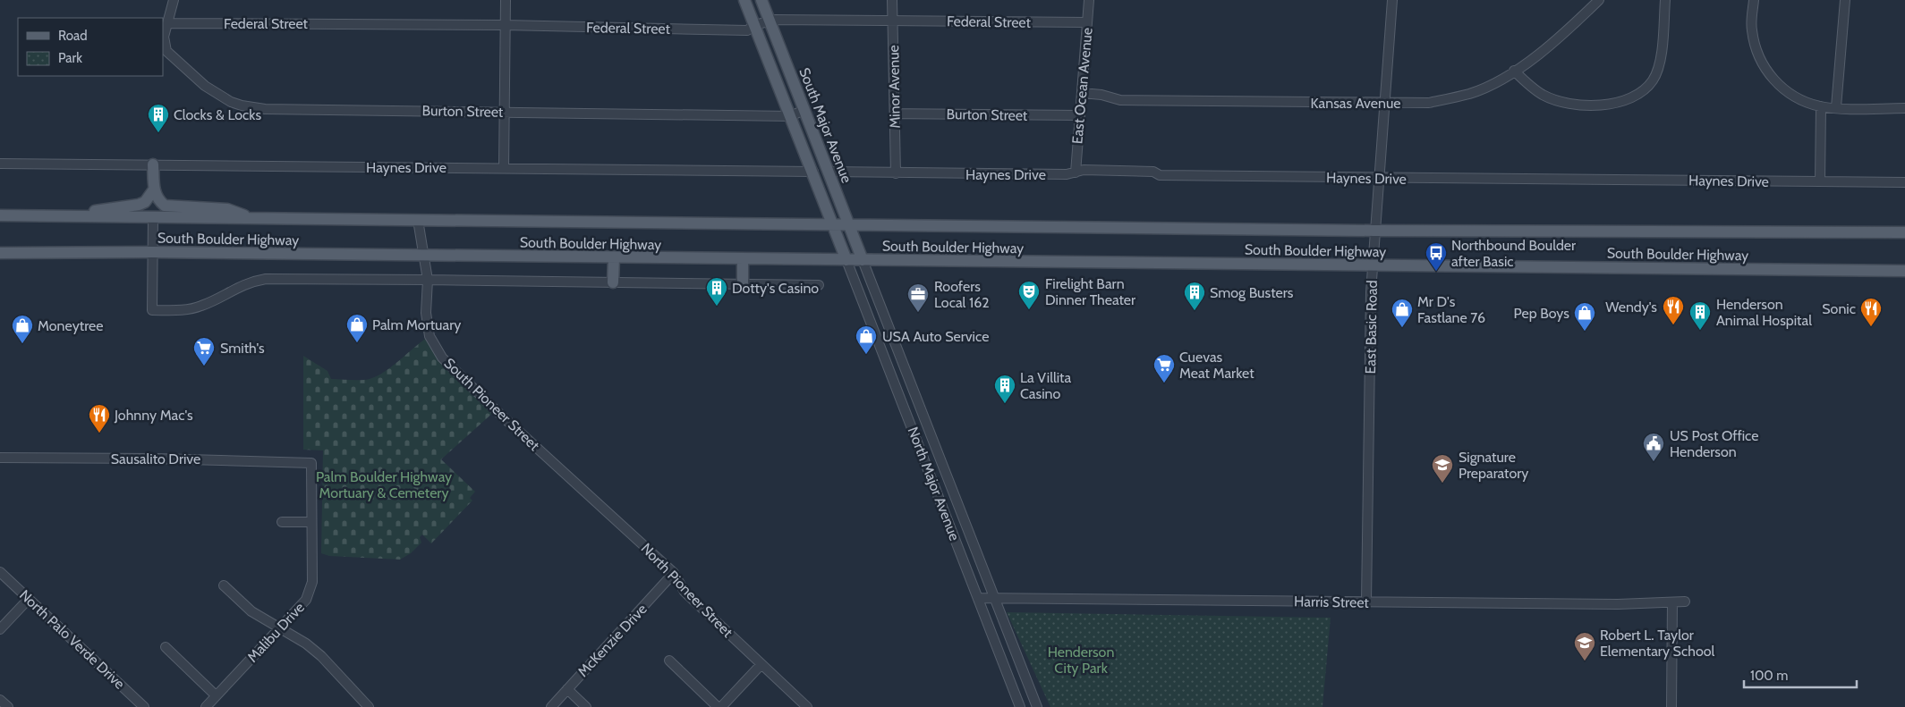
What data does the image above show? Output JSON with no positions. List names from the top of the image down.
{
  "streets": {
    "main road": ["South Major Avenue", "South Boulder Highway"],
    "street": [
      "Federal Street",
      "East Ocean Avenue",
      "Minor Avenue",
      "Kansas Avenue",
      "Burton Street",
      "Haynes Drive",
      "East Basic Road",
      "South Pioneer Street",
      "Sausalito Drive",
      "North Major Avenue",
      "North Pioneer Street",
      "Harris Street",
      "Malibu Drive",
      "North Palo Verde Drive",
      "McKenzie Drive"
    ]
  },
  "crossings": [
    ["Federal Street", "East Ocean Avenue"],
    ["Federal Street", "Minor Avenue"],
    ["Federal Street", "Burton Street"],
    ["Federal Street", "South Major Avenue"],
    ["East Ocean Avenue", "Kansas Avenue"],
    ["East Ocean Avenue", "Burton Street"],
    ["East Ocean Avenue", "Haynes Drive"],
    ["Minor Avenue", "Burton Street"],
    ["Minor Avenue", "Haynes Drive"],
    ["Kansas Avenue", "East Basic Road"],
    ["Burton Street", "South Major Avenue"],
    ["South Major Avenue", "Haynes Drive"],
    ["South Major Avenue", "South Boulder Highway"],
    ["South Major Avenue", "North Major Avenue"],
    ["Haynes Drive", "East Basic Road"],
    ["South Boulder Highway", "East Basic Road"],
    ["South Boulder Highway", "South Pioneer Street"],
    ["South Boulder Highway", "North Major Avenue"],
    ["East Basic Road", "Harris Street"],
    ["South Pioneer Street", "North Pioneer Street"],
    ["Sausalito Drive", "Malibu Drive"],
    ["North Major Avenue", "Harris Street"],
    ["North Pioneer Street", "McKenzie Drive"]
  ],
  "parks": ["Palm Boulder Highway Mortuary & Cemetery", "Henderson City Park"],
  "places": {
    "building": [
      "Clocks & Locks",
      "Dotty's Casino",
      "Smog Busters",
      "Henderson Animal Hospital",
      "La Villita Casino"
    ],
    "bus stop": ["Northbound Boulder after Basic"],
    "theatre": ["Firelight Barn Dinner Theater"],
    "office": ["Roofers Local 162"],
    "restaurant": ["Wendy's", "Sonic", "Johnny Mac's"],
    "shop": [
      "Mr D's Fastlane 76",
      "Pep Boys",
      "Palm Mortuary",
      "Moneytree",
      "USA Auto Service"
    ],
    "supermarket": ["Smith's", "Cuevas Meat Market"],
    "public building": ["US Post Office Henderson"],
    "school or university": ["Signature Preparatory", "Robert L. Taylor Elementary School"]
  },
  "legend": ["Road", "Park"],
  "scale_bar": "100 m"
}
